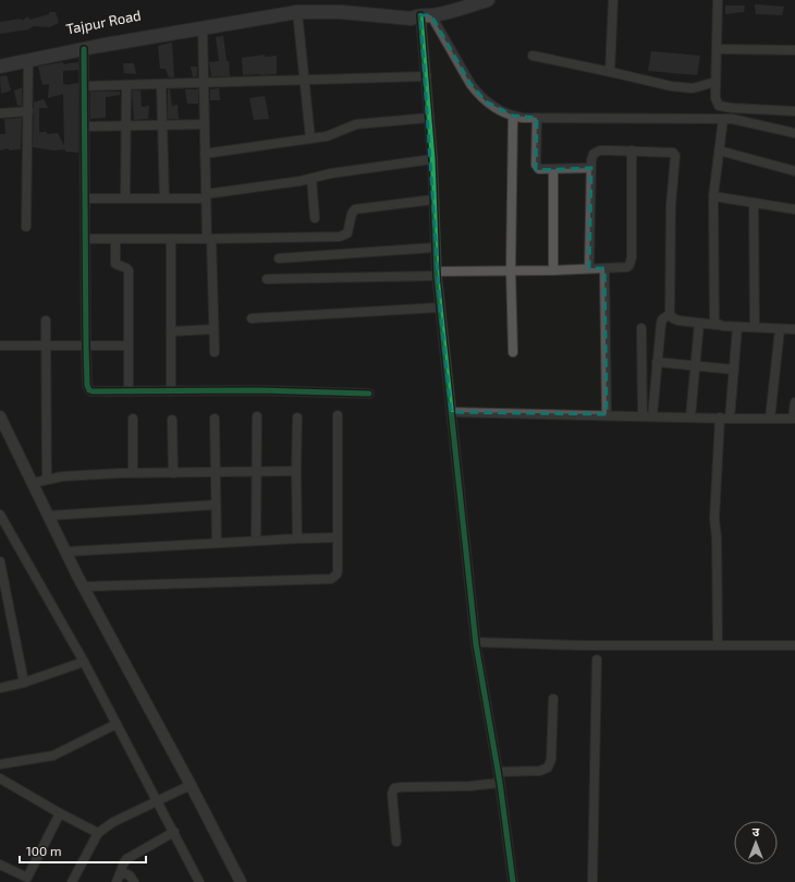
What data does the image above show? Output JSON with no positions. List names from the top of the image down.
{
  "streets": {
    "main road": ["Tajpur Road"]
  },
  "scale_bar": "100 m",
  "north": "top"
}
